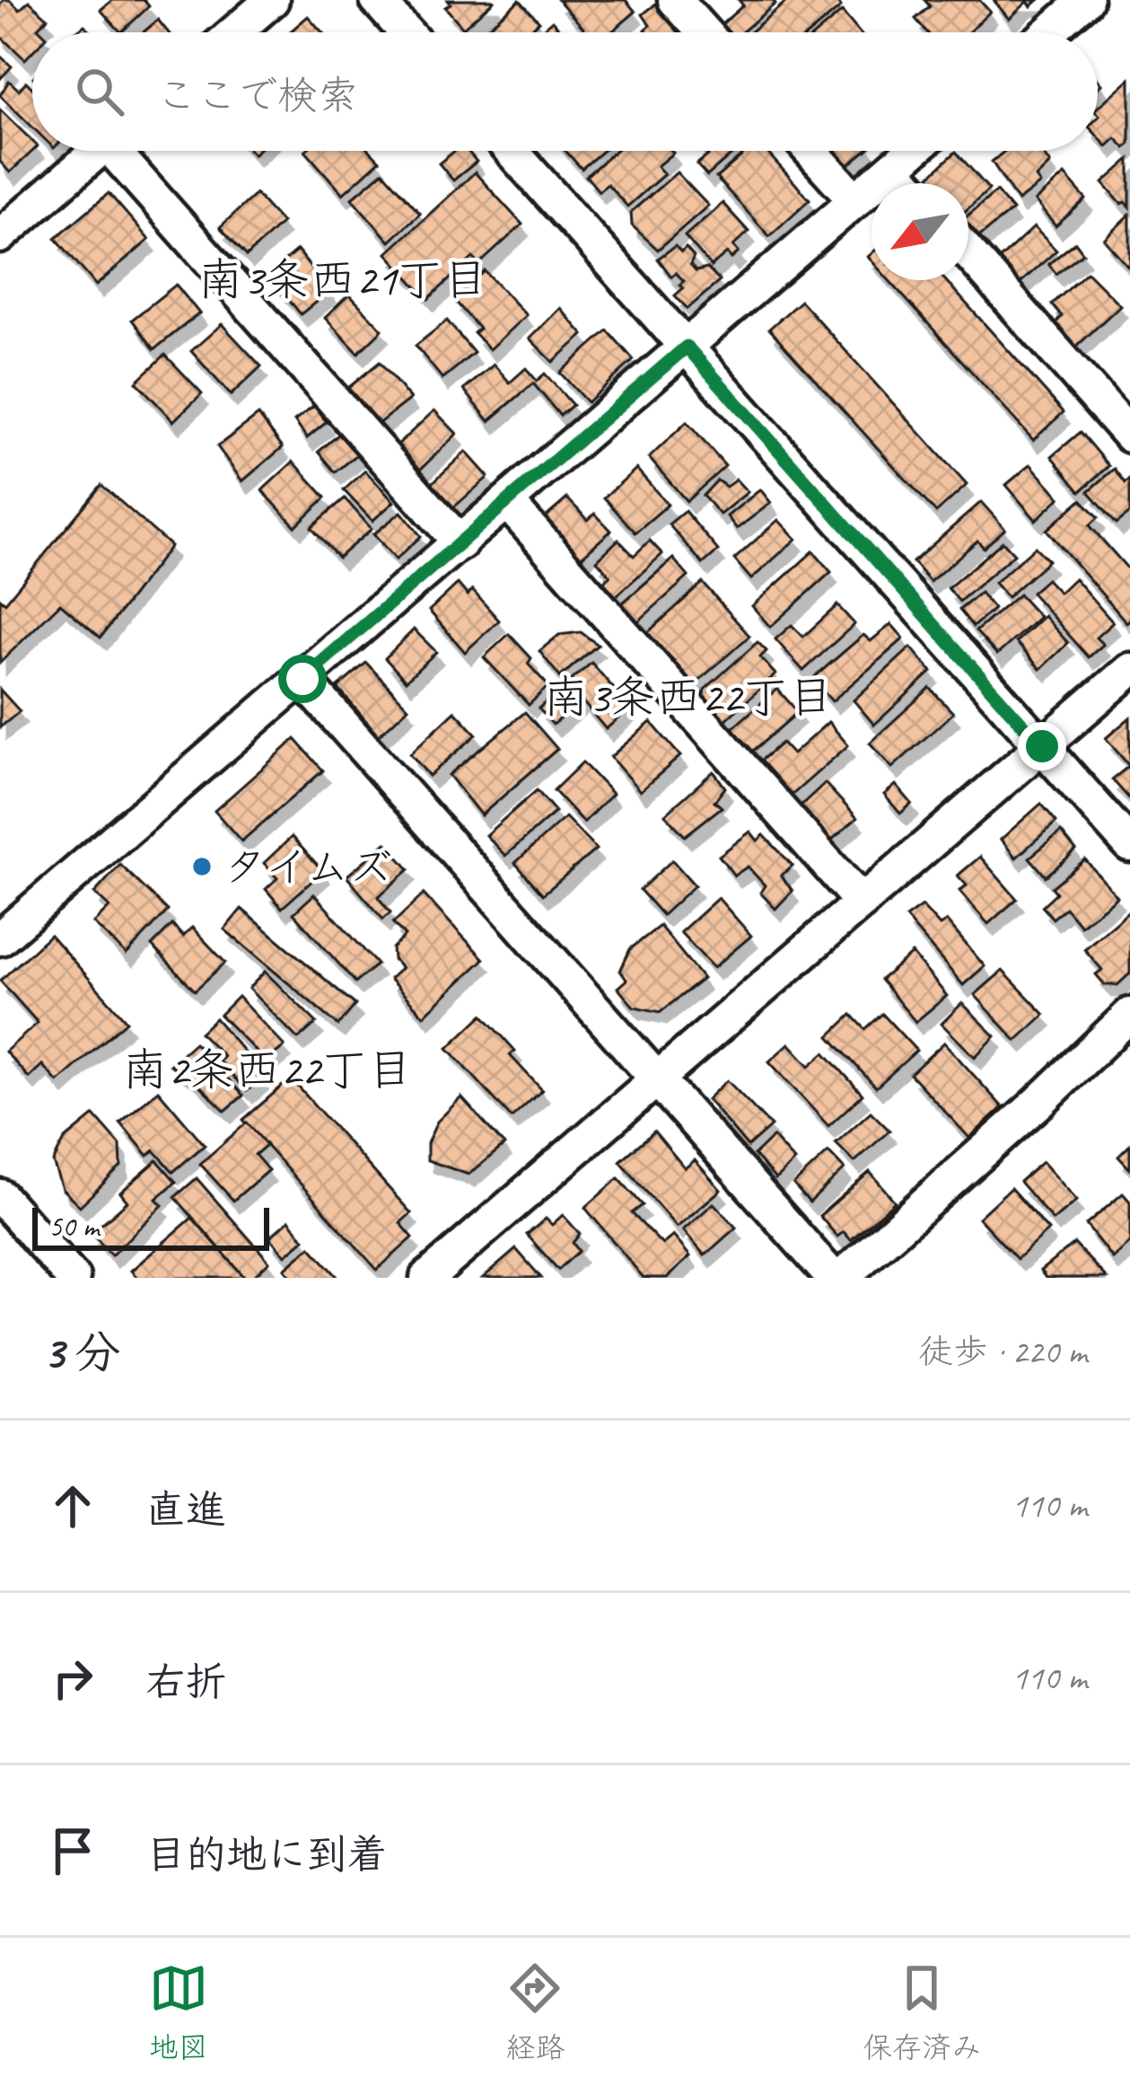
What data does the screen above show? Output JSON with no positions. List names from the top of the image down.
{
  "districts": ["南3条西21丁目", "南3条西22丁目", "南2条西22丁目"],
  "places": ["タイムズ"],
  "scale_bar": "50 m",
  "north": "bottom left",
  "page": {
    "search": "ここで検索",
    "scale": "50 m",
    "heading": ["3 分", "徒歩 · 220 m"],
    "list": [
      ["直進", "110 m"],
      ["右折", "110 m"],
      "目的地に到着"
    ],
    "nav": ["地図", "経路", "保存済み"]
  }
}
